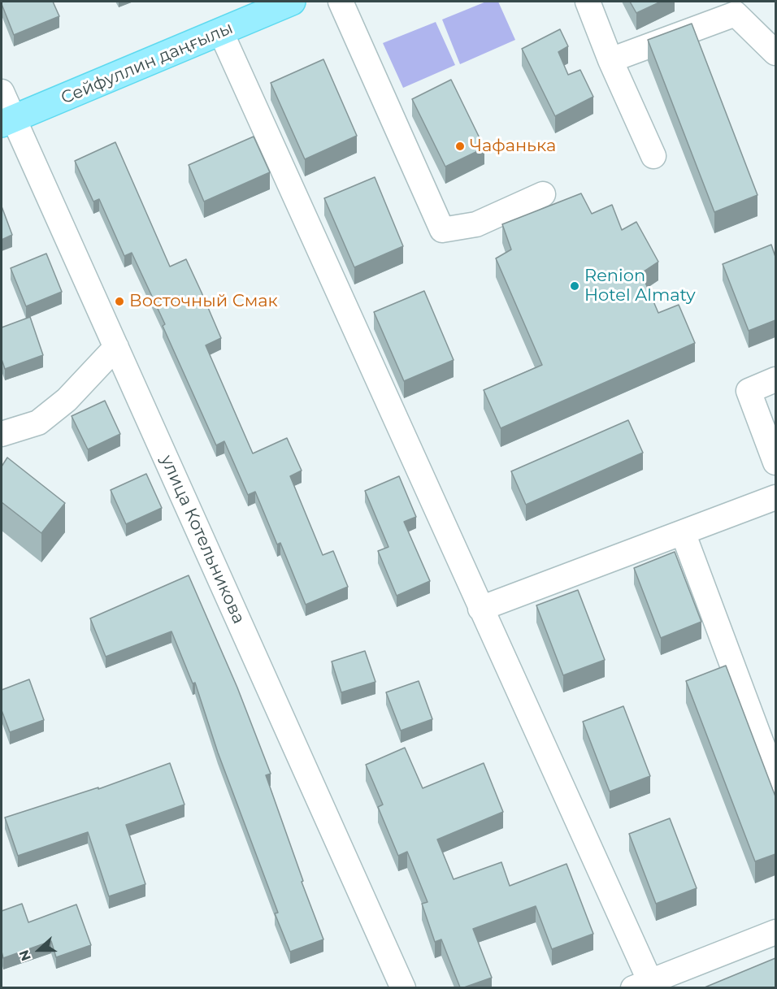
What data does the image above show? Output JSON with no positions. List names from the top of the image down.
{
  "streets": {
    "main road": ["Сейфуллин даңғылы"],
    "street": ["улица Котельникова"]
  },
  "crossings": [
    ["Сейфуллин даңғылы", "улица Котельникова"]
  ],
  "places": ["Чафанька", "Renion Hotel Almaty", "Восточный Смак"],
  "north": "left"
}
